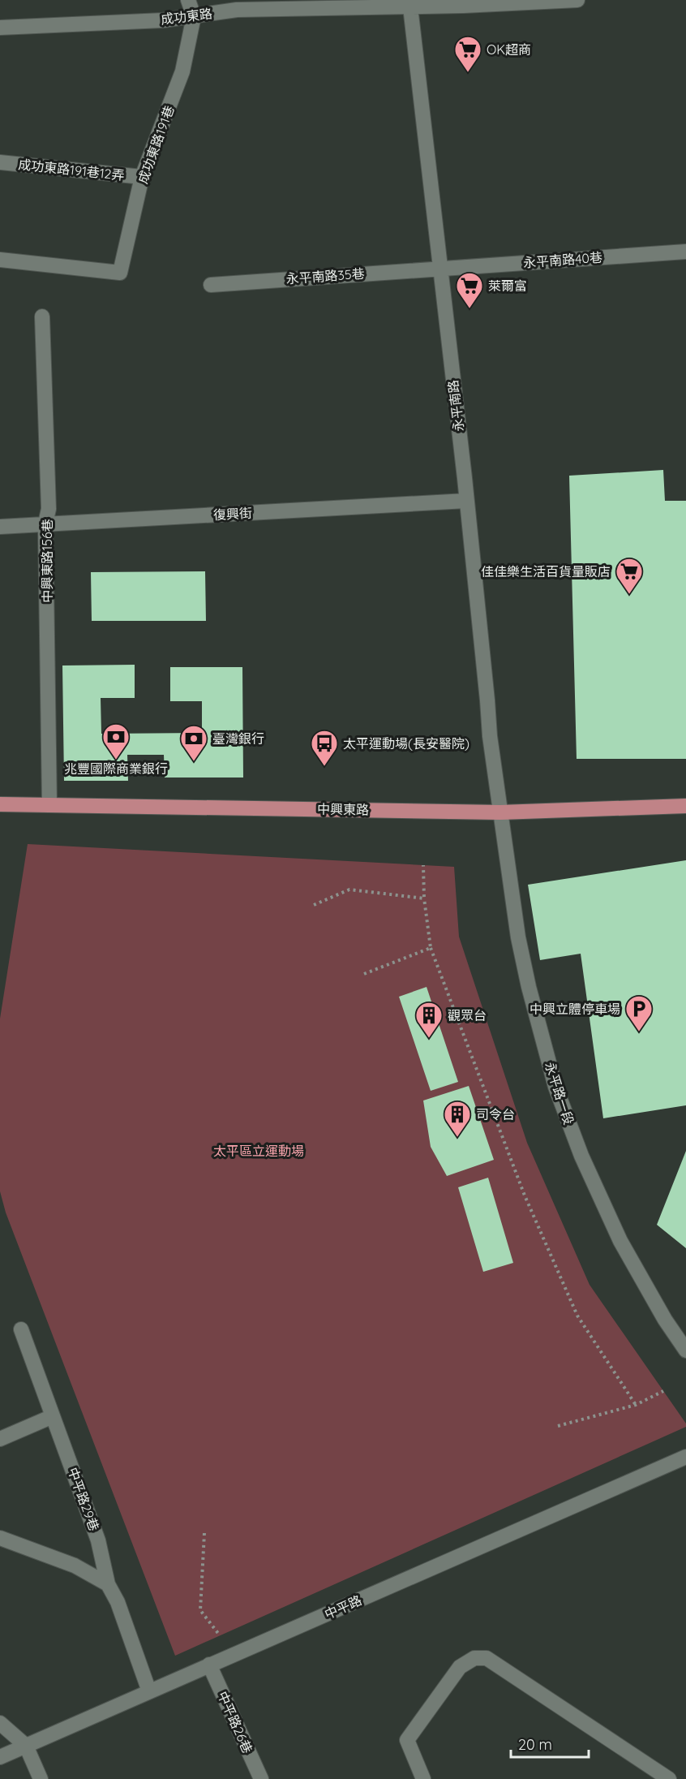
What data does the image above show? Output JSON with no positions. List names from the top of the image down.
{
  "streets": {
    "main road": ["中興東路"],
    "street": [
      "成功東路",
      "成功東路191巷",
      "成功東路191巷12弄",
      "永平南路40巷",
      "永平南路35巷",
      "永平南路",
      "復興街",
      "中興東路156巷",
      "永平路一段",
      "中平路29巷",
      "中平路",
      "中平路26巷"
    ]
  },
  "crossings": [
    ["成功東路", "成功東路191巷"],
    ["成功東路", "永平南路"],
    ["成功東路191巷", "成功東路191巷12弄"],
    ["永平南路40巷", "永平南路35巷"],
    ["永平南路40巷", "永平南路"],
    ["永平南路35巷", "永平南路"],
    ["永平南路", "復興街"],
    ["永平南路", "中興東路"],
    ["永平南路", "永平路一段"],
    ["復興街", "中興東路156巷"],
    ["中興東路156巷", "中興東路"],
    ["中興東路", "永平路一段"],
    ["中平路29巷", "中平路"],
    ["中平路", "中平路26巷"]
  ],
  "parks": ["太平區立運動場"],
  "places": {
    "supermarket": ["OK超商", "萊爾富", "佳佳樂生活百貨量販店"],
    "bank": ["兆豐國際商業銀行", "臺灣銀行"],
    "bus stop": ["太平運動場(長安醫院)"],
    "parking": ["中興立體停車場"],
    "building": ["觀眾台", "司令台"]
  },
  "scale_bar": "20 m"
}
